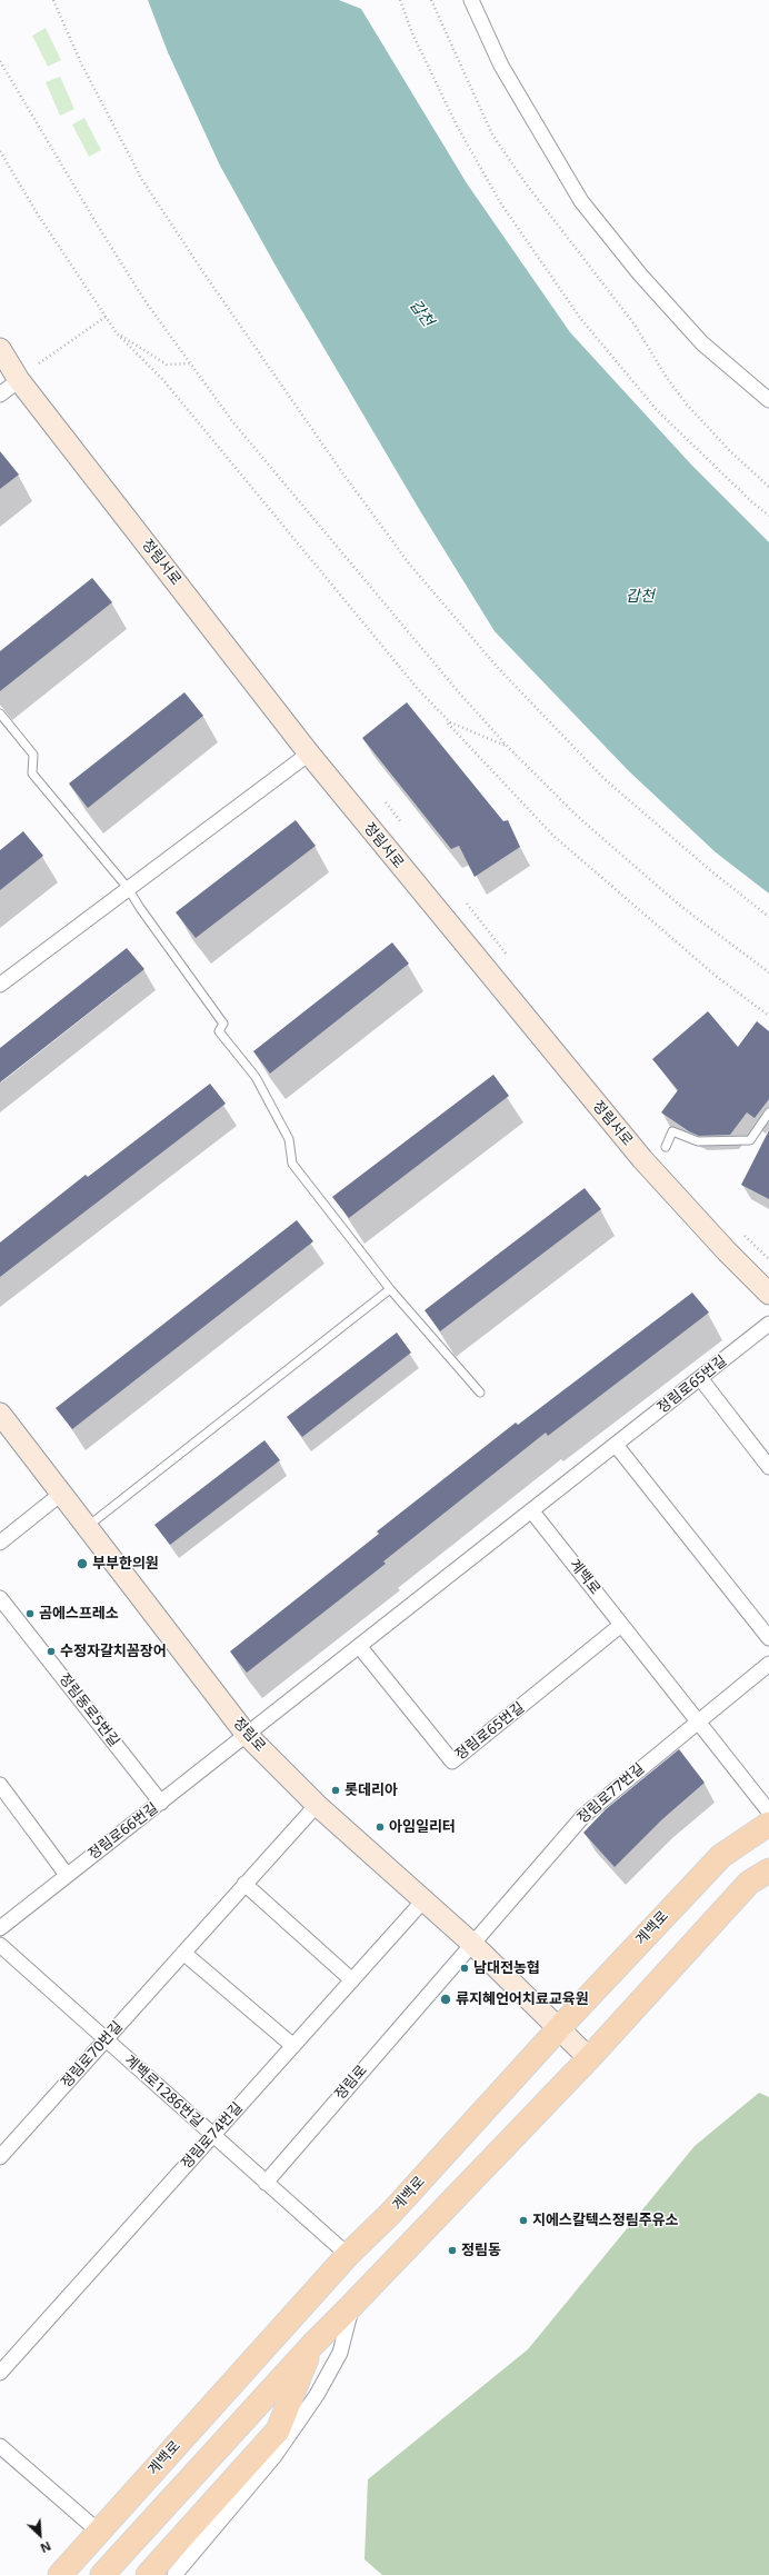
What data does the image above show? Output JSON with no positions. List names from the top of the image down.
{
  "streets": {
    "main road": ["정림서로", "계백로", "정림로"],
    "street": [
      "정림로65번길",
      "정림동로5번길",
      "정림로77번길",
      "정림로66번길",
      "정림로70번길",
      "계백로1286번길",
      "정림로74번길"
    ]
  },
  "crossings": [
    ["정림로65번길", "계백로"],
    ["정림로65번길", "정림로"],
    ["정림로65번길", "정림로66번길"],
    ["계백로", "정림로"],
    ["계백로", "정림로77번길"],
    ["계백로", "계백로1286번길"],
    ["정림동로5번길", "정림로66번길"],
    ["정림로", "정림로77번길"],
    ["정림로", "정림로66번길"],
    ["정림로", "정림로70번길"],
    ["정림로", "계백로1286번길"],
    ["정림로", "정림로74번길"],
    ["정림로70번길", "계백로1286번길"],
    ["계백로1286번길", "정림로74번길"]
  ],
  "water": ["갑천"],
  "places": [
    "부부한의원",
    "곰에스프레소",
    "수정자갈치꼼장어",
    "롯데리아",
    "아임일리터",
    "남대전농협",
    "류지혜언어치료교육원",
    "지에스칼텍스정림주유소",
    "정림동"
  ],
  "north": "bottom right"
}
